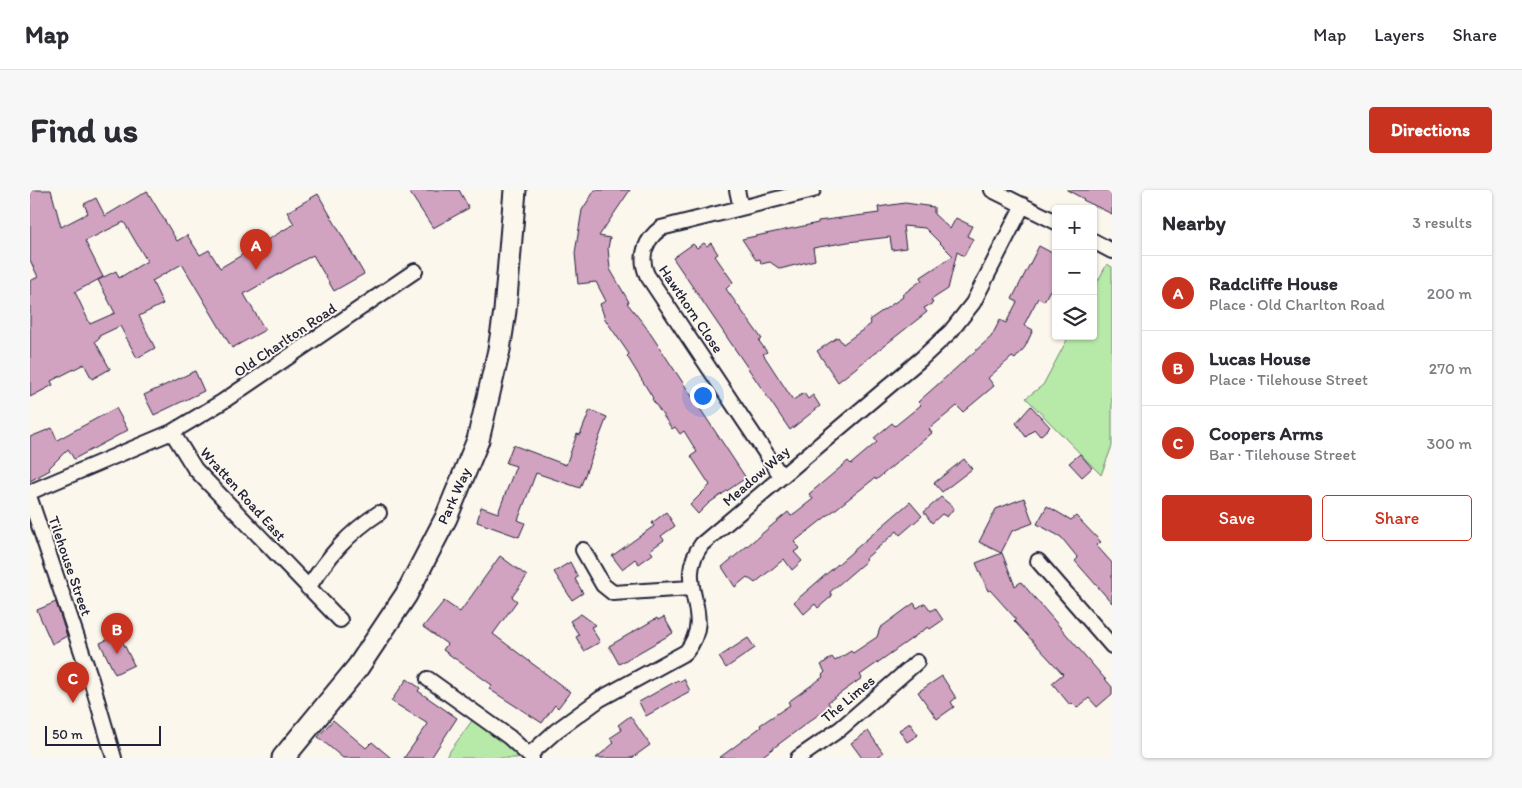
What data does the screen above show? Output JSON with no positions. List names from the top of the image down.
{
  "streets": {
    "main road": ["Park Way"],
    "street": [
      "Hawthorn Close",
      "Old Charlton Road",
      "Meadow Way",
      "Wratten Road East",
      "Tilehouse Street",
      "The Limes"
    ]
  },
  "crossings": [
    ["Hawthorn Close", "Meadow Way"],
    ["Old Charlton Road", "Wratten Road East"]
  ],
  "scale_bar": "50 m",
  "page": {
    "header": "Map",
    "nav": ["Map", "Layers", "Share"],
    "buttons": [
      "Directions",
      ["Save", "Share"]
    ],
    "title": "Find us",
    "heading": ["Nearby", "3 results"],
    "map_buttons": ["+", "−"],
    "pins": ["A", "B", "C"],
    "list": [
      {
        "mark": "A",
        "name": "Radcliffe House",
        "note": "Place · Old Charlton Road",
        "value": "200 m"
      },
      {
        "mark": "B",
        "name": "Lucas House",
        "note": "Place · Tilehouse Street",
        "value": "270 m"
      },
      {
        "mark": "C",
        "name": "Coopers Arms",
        "note": "Bar · Tilehouse Street",
        "value": "300 m"
      }
    ],
    "scale": "50 m"
  }
}
